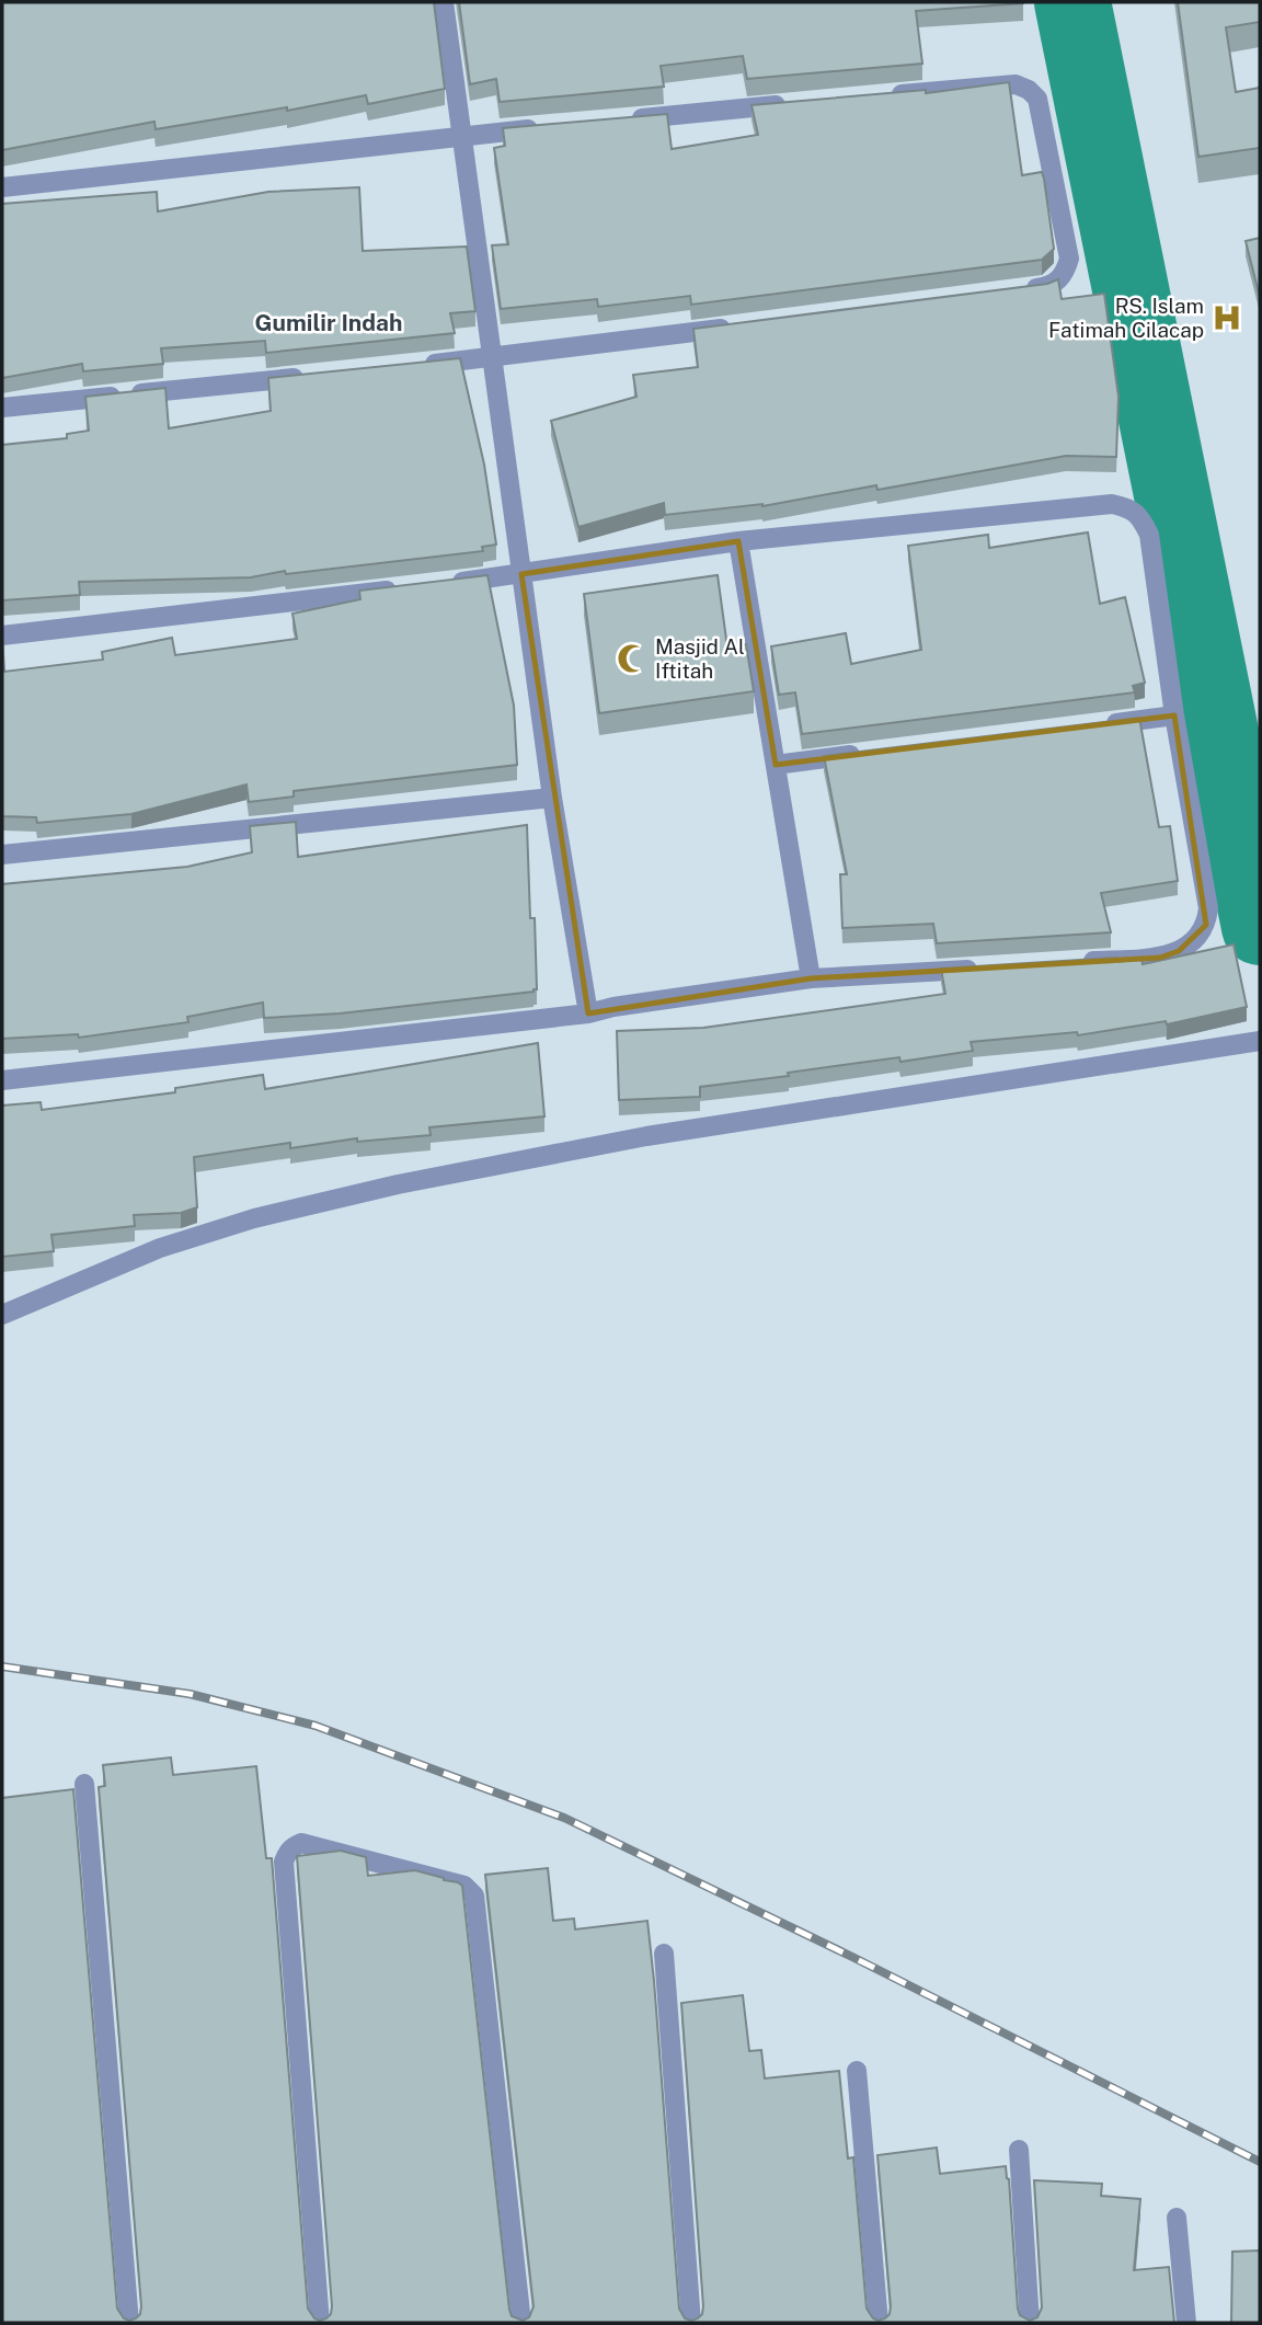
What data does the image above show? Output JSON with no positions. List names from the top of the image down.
{
  "districts": ["Gumilir Indah"],
  "places": {
    "hospital": ["RS. Islam Fatimah Cilacap"],
    "mosque": ["Masjid Al Iftitah"]
  }
}
